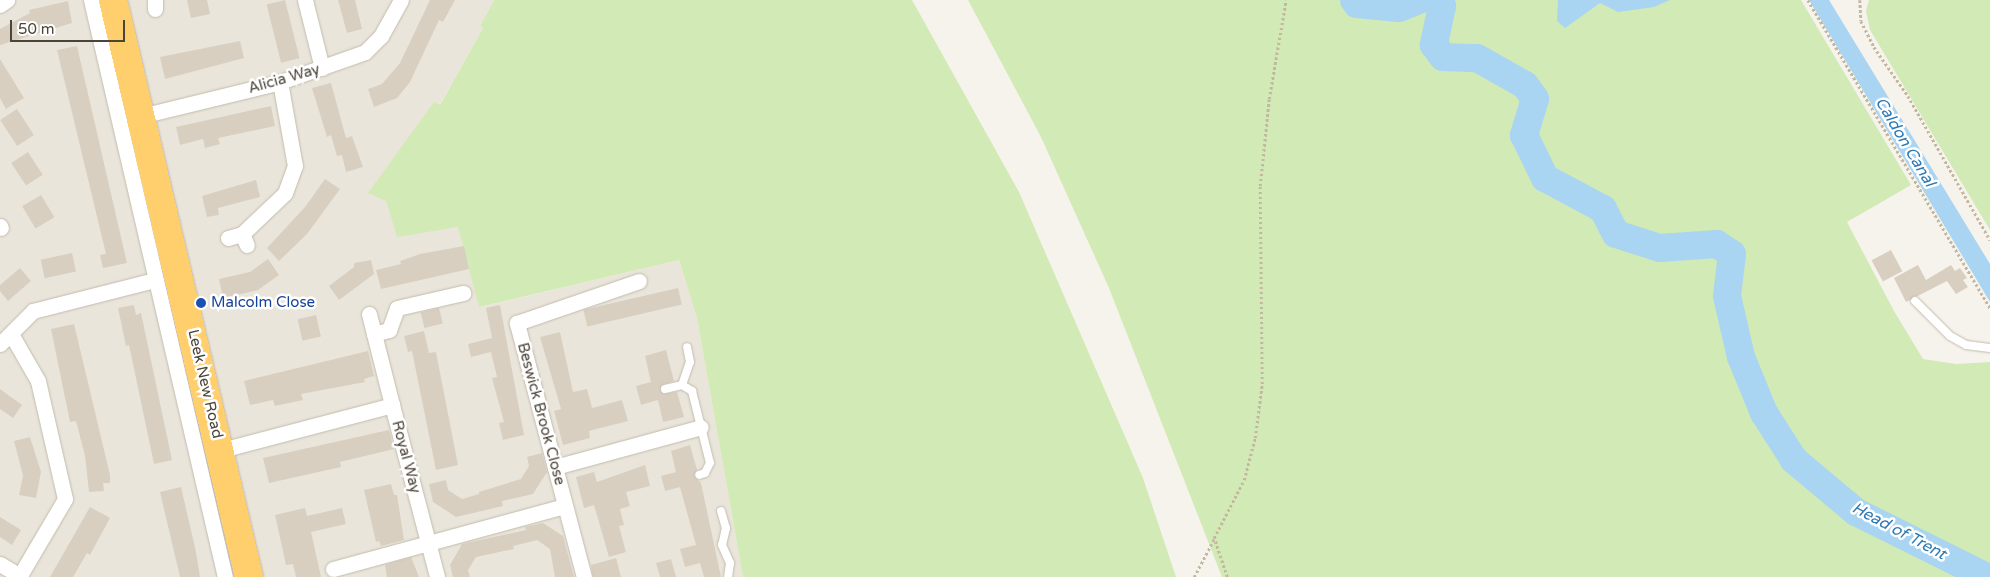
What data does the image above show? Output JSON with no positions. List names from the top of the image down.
{
  "streets": {
    "highway": ["Leek New Road"],
    "street": ["Alicia Way", "Beswick Brook Close", "Royal Way"]
  },
  "crossings": [
    ["Alicia Way", "Leek New Road"],
    ["Leek New Road", "Royal Way"]
  ],
  "water": ["Caldon Canal", "Head of Trent"],
  "places": ["Malcolm Close"],
  "scale_bar": "50 m"
}
